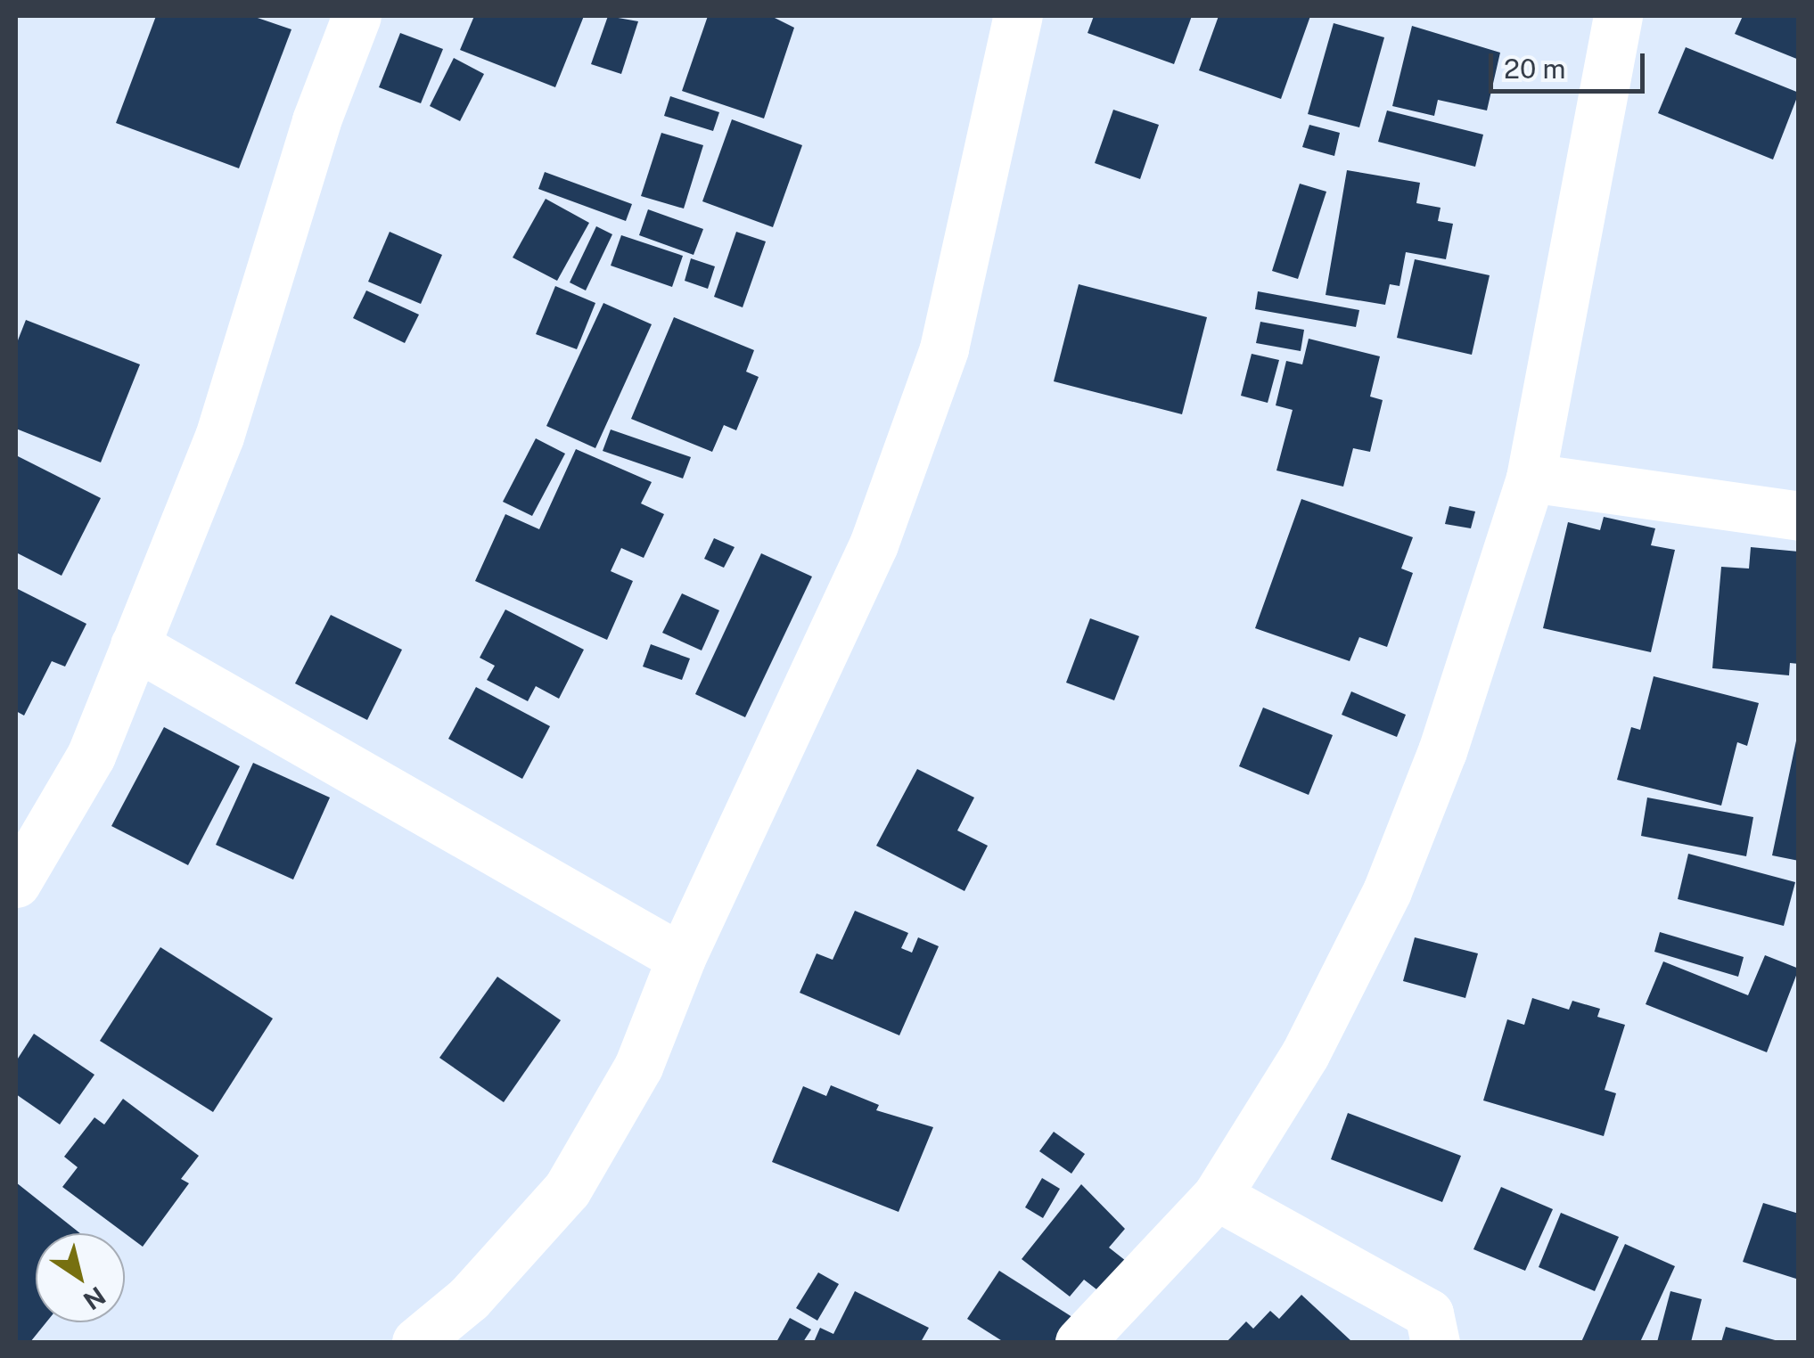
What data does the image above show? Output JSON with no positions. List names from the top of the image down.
{
  "scale_bar": "20 m",
  "north": "bottom right"
}
